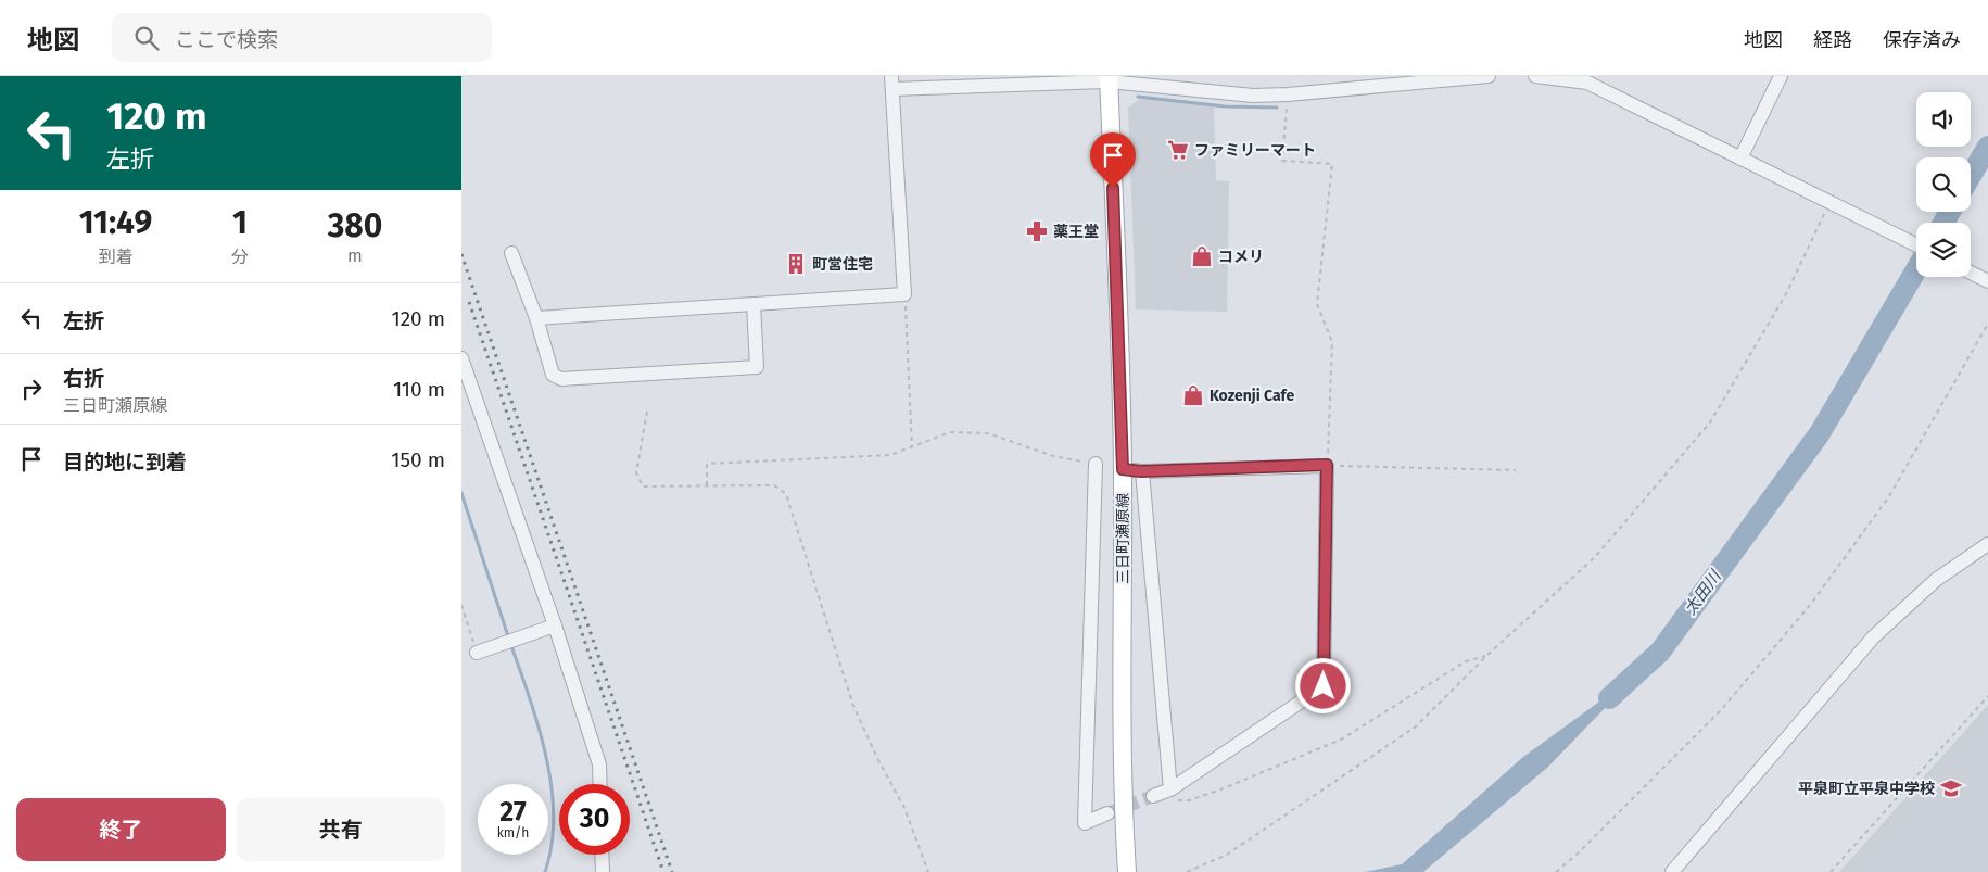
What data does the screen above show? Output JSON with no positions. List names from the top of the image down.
{
  "streets": {
    "main road": ["三日町瀬原線"]
  },
  "water": ["太田川"],
  "places": {
    "supermarket": ["ファミリーマート"],
    "pharmacy": ["薬王堂"],
    "shop": ["コメリ", "Kozenji Cafe"],
    "building": ["町営住宅"],
    "school or university": ["平泉町立平泉中学校"]
  },
  "page": {
    "header": "地図",
    "search": "ここで検索",
    "nav": ["地図", "経路", "保存済み"],
    "turn": ["120 m", "左折"],
    "eta": [
      "11:49",
      "到着",
      "1",
      "分",
      "380",
      "m"
    ],
    "list": [
      {
        "name": "左折",
        "value": "120 m"
      },
      {
        "name": "右折",
        "note": "三日町瀬原線",
        "value": "110 m"
      },
      {
        "name": "目的地に到着",
        "value": "150 m"
      }
    ],
    "speed": "27 km/h",
    "limit": "30",
    "buttons": ["終了", "共有"]
  }
}
